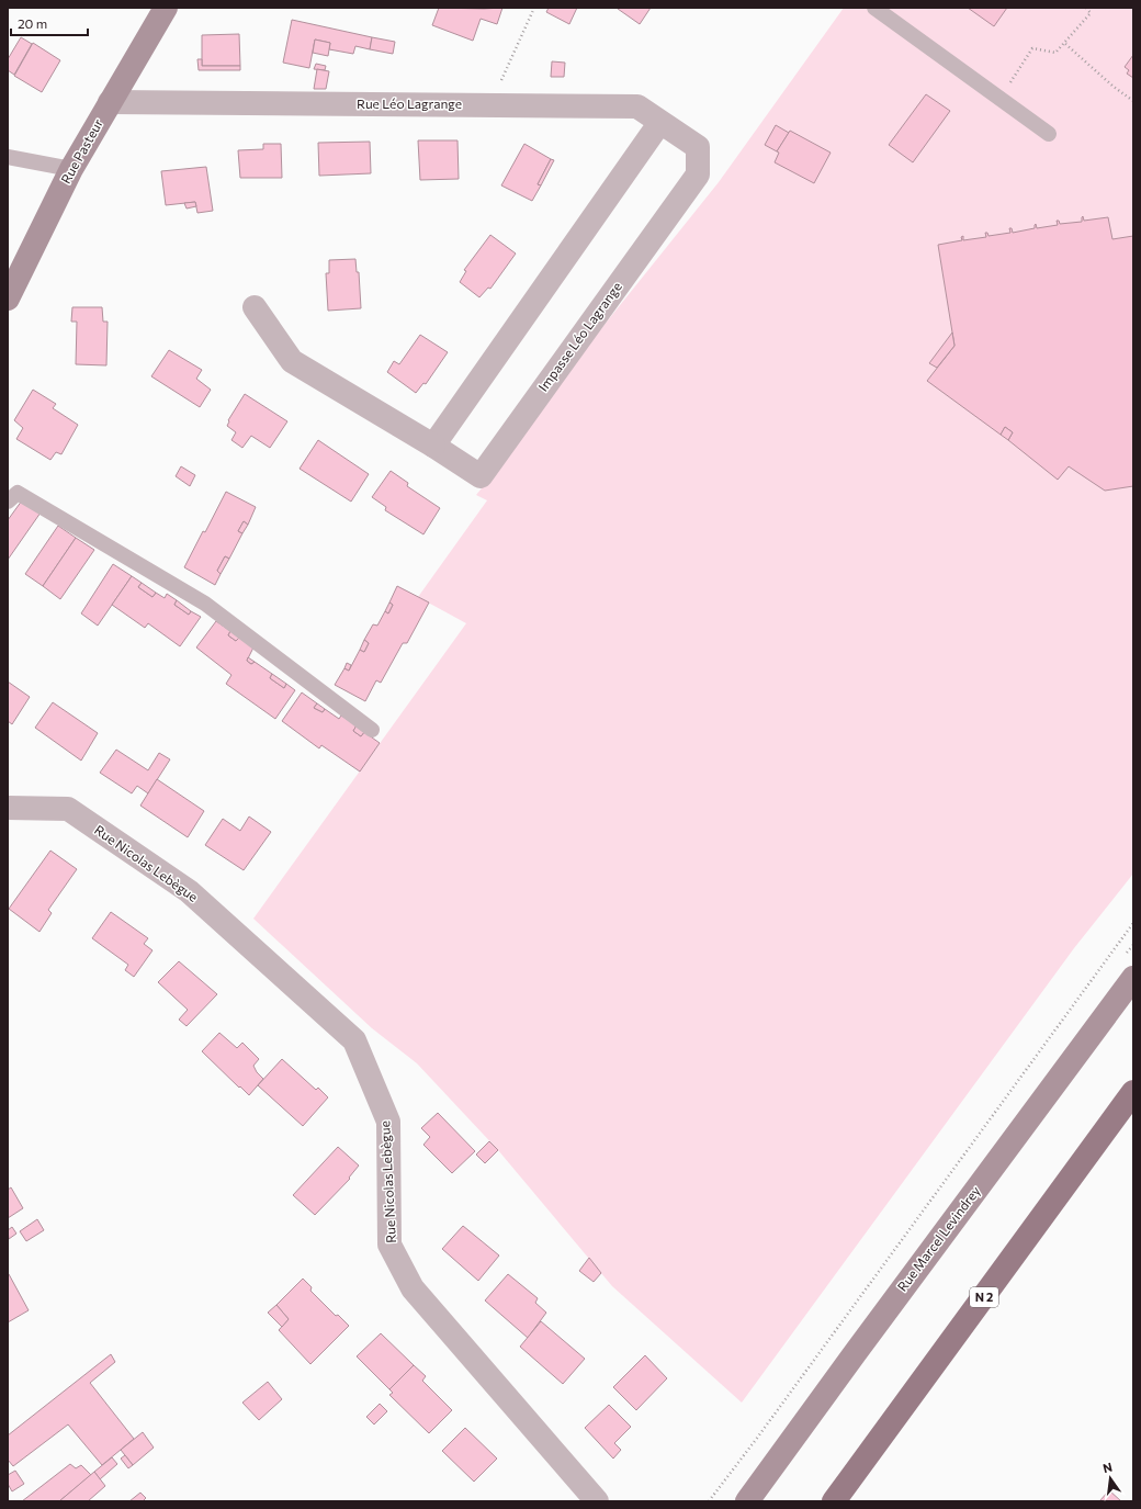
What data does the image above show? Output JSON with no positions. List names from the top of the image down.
{
  "streets": {
    "main road": ["N 2"],
    "street": [
      "Rue Léo Lagrange",
      "Rue Pasteur",
      "Impasse Léo Lagrange",
      "Rue Nicolas Lebègue",
      "Rue Marcel Levindrey"
    ]
  },
  "crossings": [
    ["Rue Léo Lagrange", "Rue Pasteur"],
    ["Rue Léo Lagrange", "Impasse Léo Lagrange"]
  ],
  "scale_bar": "20 m",
  "north": "top"
}
